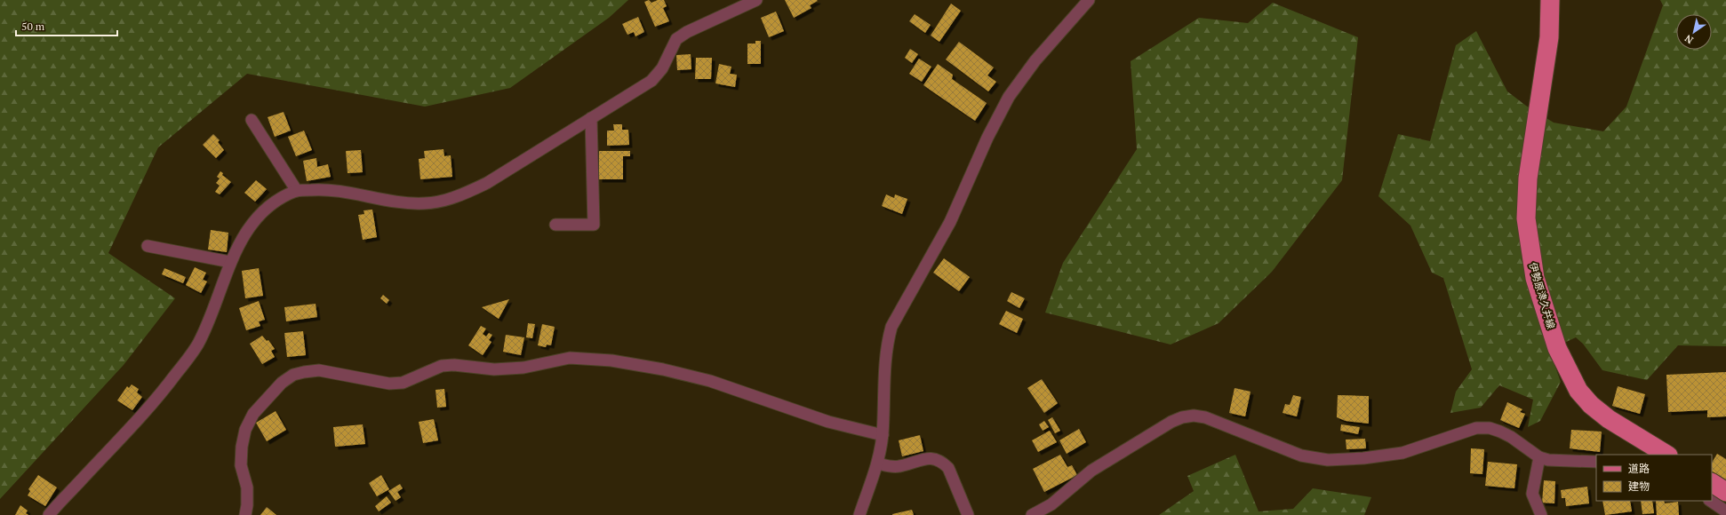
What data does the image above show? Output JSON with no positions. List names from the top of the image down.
{
  "streets": {
    "main road": ["伊勢原津久井線"]
  },
  "legend": ["道路", "建物"],
  "scale_bar": "50 m",
  "north": "bottom left"
}
